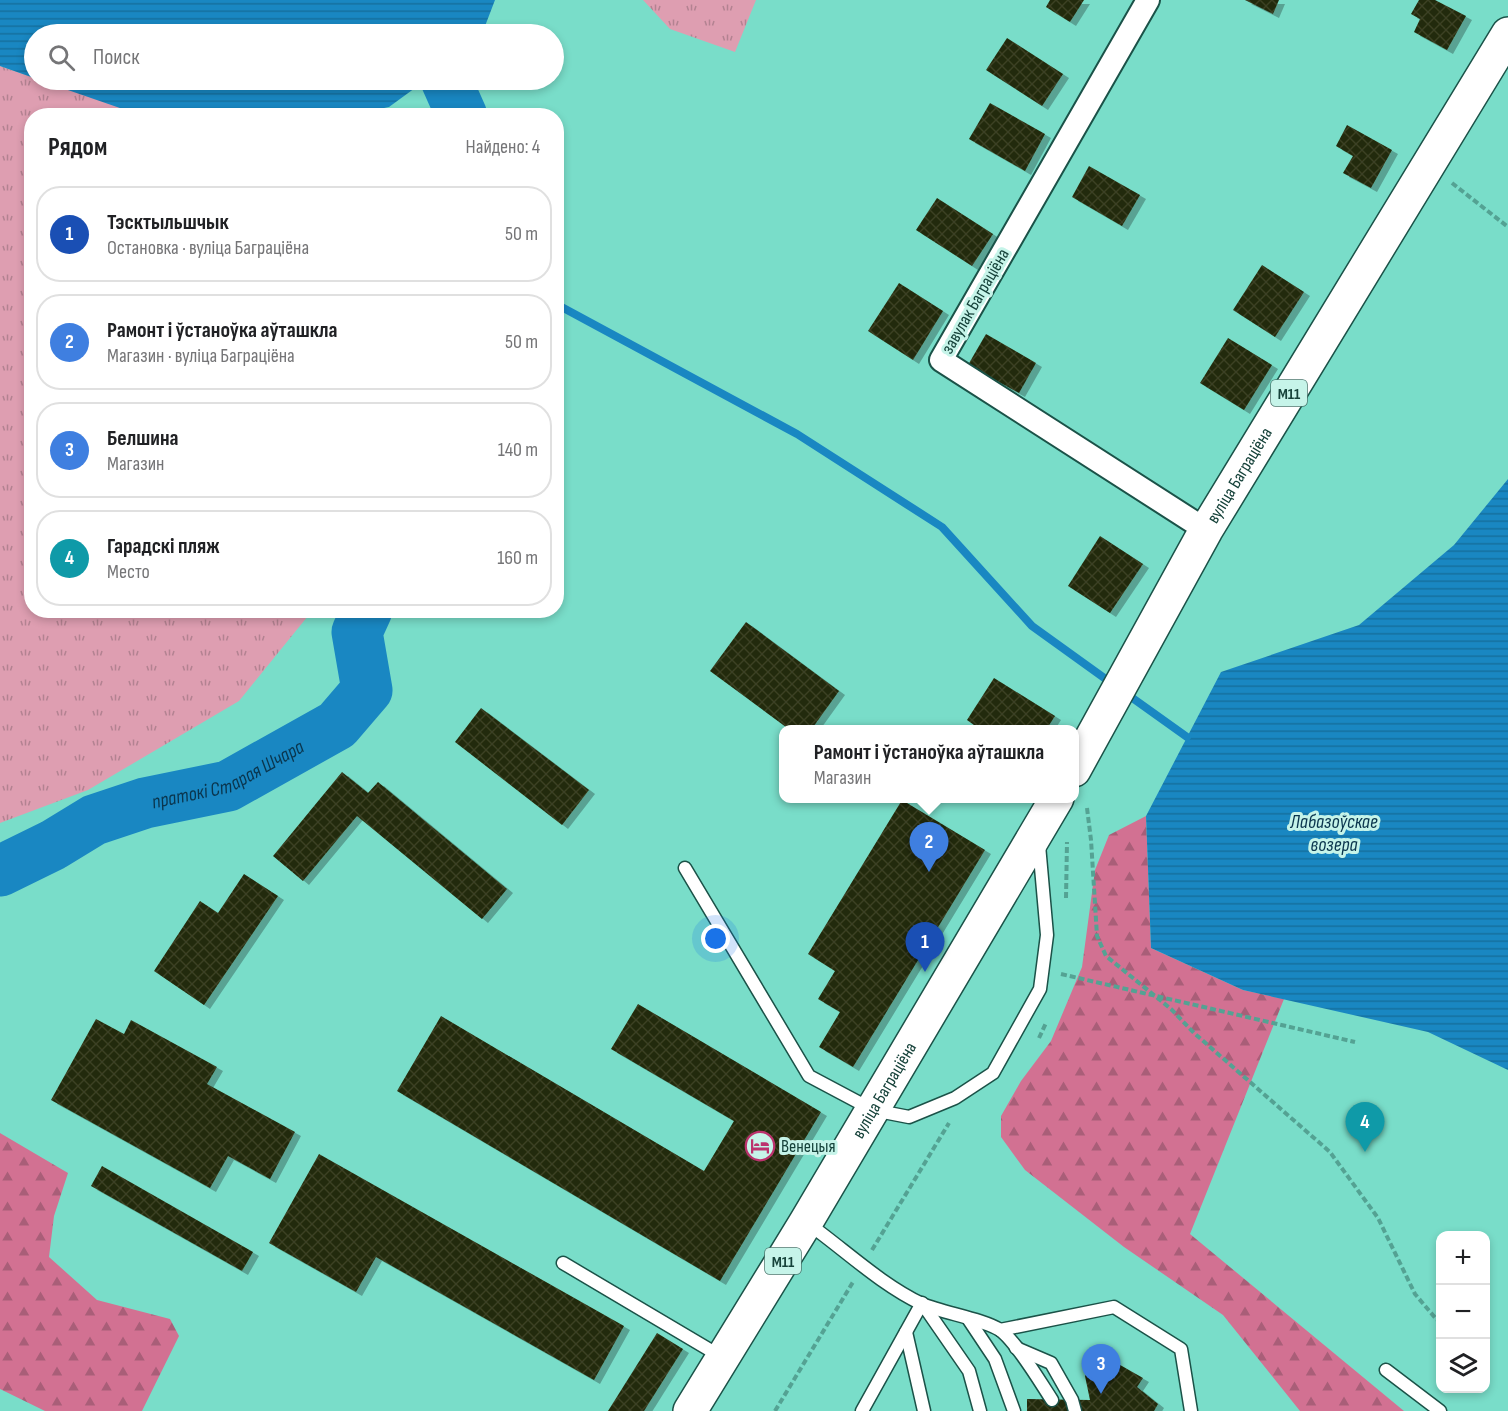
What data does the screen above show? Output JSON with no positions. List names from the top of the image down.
{
  "streets": {
    "highway": ["М11", "вуліца Баграціёна"],
    "street": ["завулак Баграціёна"]
  },
  "crossings": [
    ["завулак Баграціёна", "вуліца Баграціёна"]
  ],
  "water": ["пратокі Старая Шчара", "Лабазоўскае возера"],
  "places": {
    "hotel": ["Венецыя"]
  },
  "page": {
    "search": "Поиск",
    "heading": ["Рядом", "Найдено: 4"],
    "list": [
      {
        "mark": "1",
        "name": "Тэсктыльшчык",
        "note": "Остановка · вуліца Баграціёна",
        "value": "50 m"
      },
      {
        "mark": "2",
        "name": "Рамонт і ўстаноўка аўташкла",
        "note": "Магазин · вуліца Баграціёна",
        "value": "50 m"
      },
      {
        "mark": "3",
        "name": "Белшина",
        "note": "Магазин",
        "value": "140 m"
      },
      {
        "mark": "4",
        "name": "Гарадскі пляж",
        "note": "Место",
        "value": "160 m"
      }
    ],
    "popup": ["Рамонт і ўстаноўка аўташкла", "Магазин"],
    "pins": [
      "2",
      "1",
      "4",
      "3"
    ],
    "map_buttons": ["+", "−"]
  }
}
